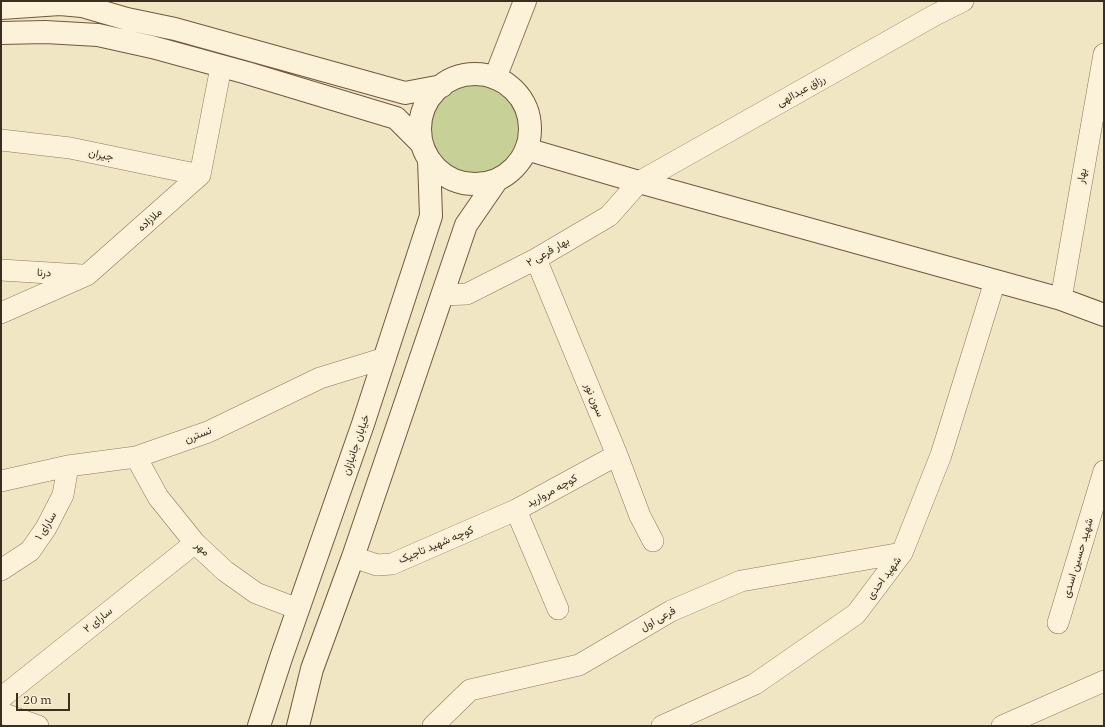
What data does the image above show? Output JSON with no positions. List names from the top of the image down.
{
  "streets": {
    "main road": ["خیابان جانبازان"],
    "street": [
      "رزاق عبدالهی",
      "جیران",
      "بهار",
      "ملازاده",
      "بهار فرعی ۲",
      "درنا",
      "سون نور",
      "نسترن",
      "کوچه مروارید",
      "سارای ۱",
      "کوچه شهید تاجیک",
      "مهر",
      "شهید حسین اسدی",
      "شهید احدی",
      "فرعی اول",
      "سارای ۲"
    ]
  },
  "crossings": [
    ["رزاق عبدالهی", "بهار فرعی ۲"],
    ["جیران", "ملازاده"],
    ["ملازاده", "درنا"],
    ["بهار فرعی ۲", "سون نور"],
    ["سون نور", "کوچه مروارید"],
    ["نسترن", "خیابان جانبازان"],
    ["نسترن", "سارای ۱"],
    ["نسترن", "مهر"],
    ["خیابان جانبازان", "مهر"],
    ["کوچه مروارید", "کوچه شهید تاجیک"],
    ["مهر", "سارای ۲"],
    ["شهید احدی", "فرعی اول"]
  ],
  "scale_bar": "20 m"
}
